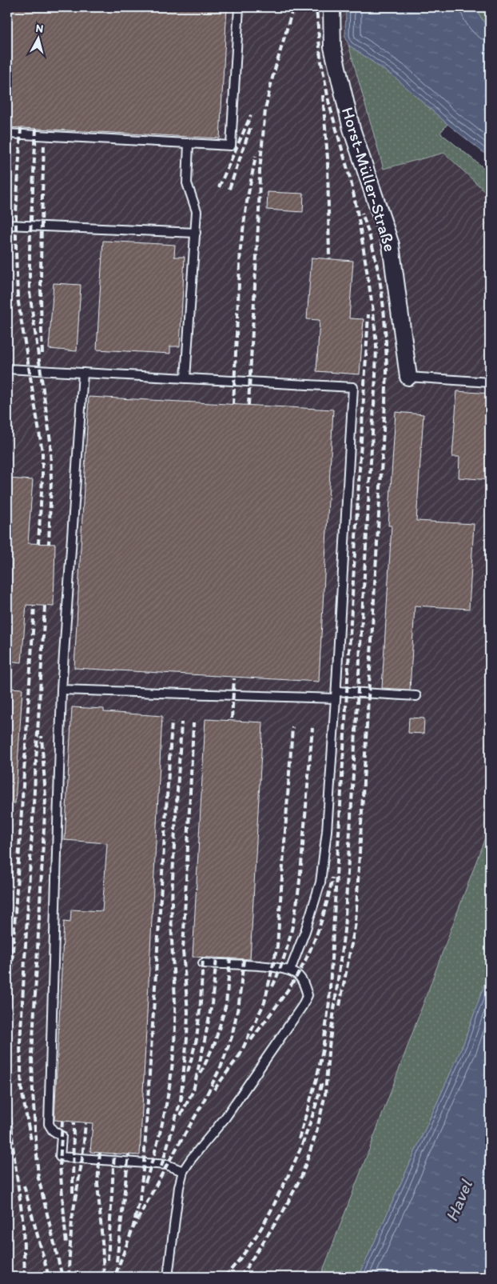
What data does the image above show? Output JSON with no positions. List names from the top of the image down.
{
  "streets": {
    "street": ["Horst-Müller-Straße"]
  },
  "water": ["Havel"],
  "north": "top"
}
